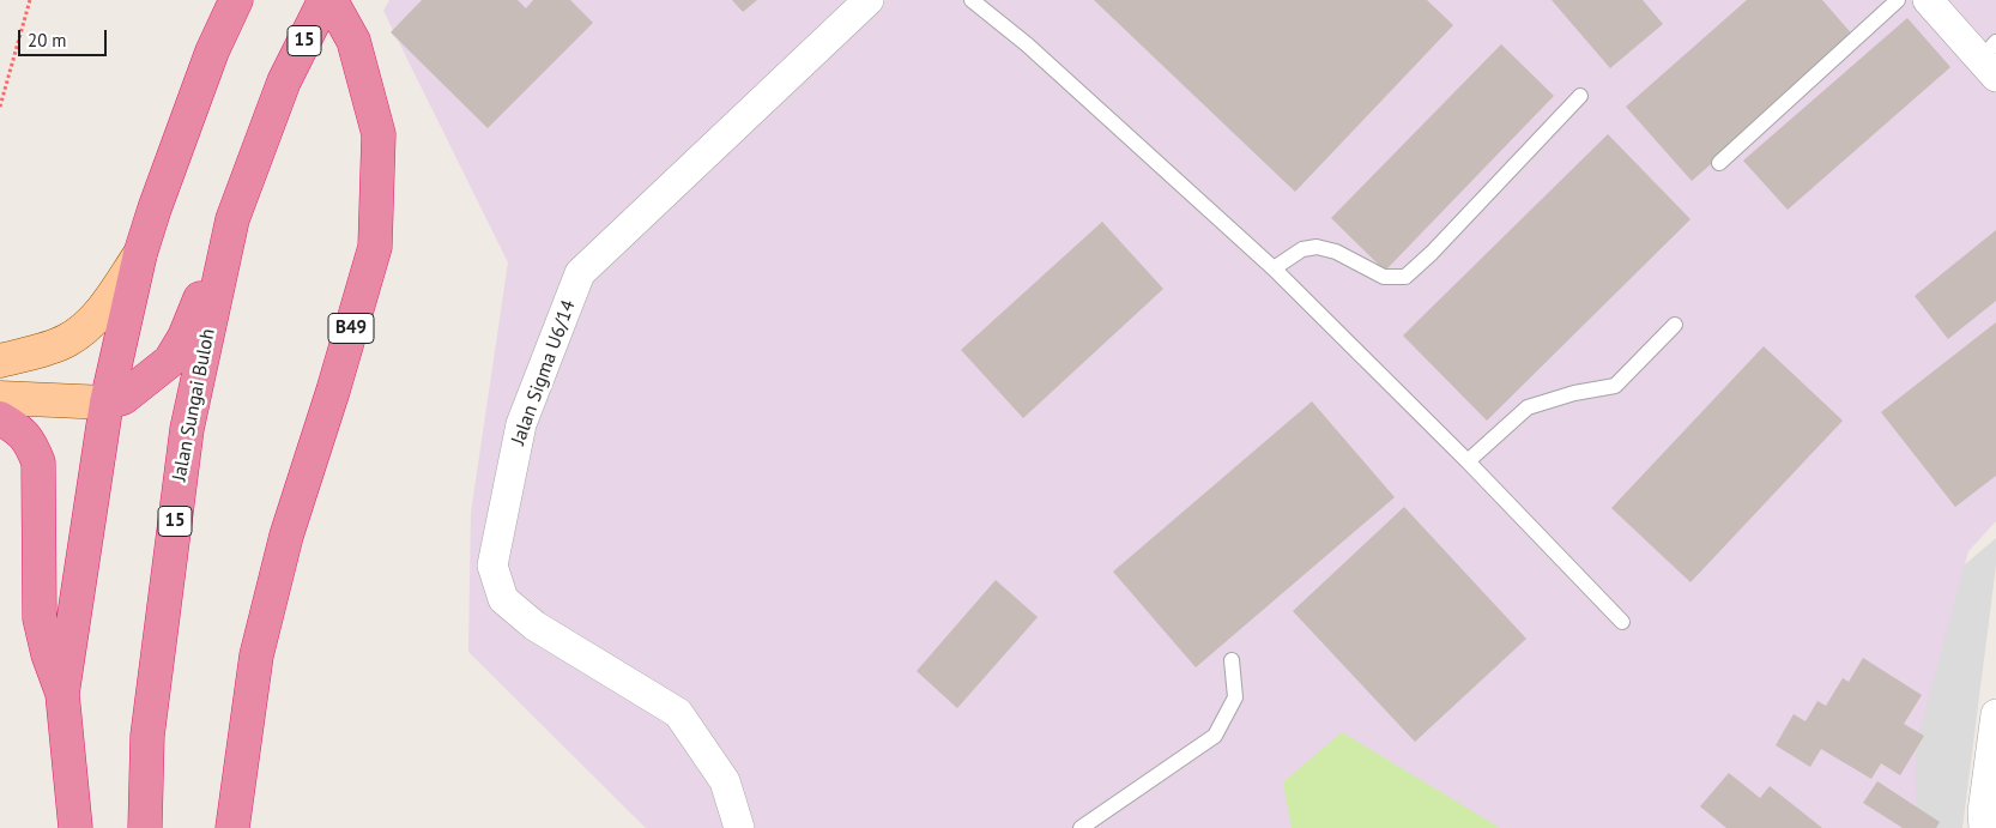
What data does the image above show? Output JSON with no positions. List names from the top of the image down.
{
  "streets": {
    "highway": ["15", "B49", "Jalan Sungai Buloh"],
    "street": ["Jalan Sigma U6/14"]
  },
  "scale_bar": "20 m"
}
